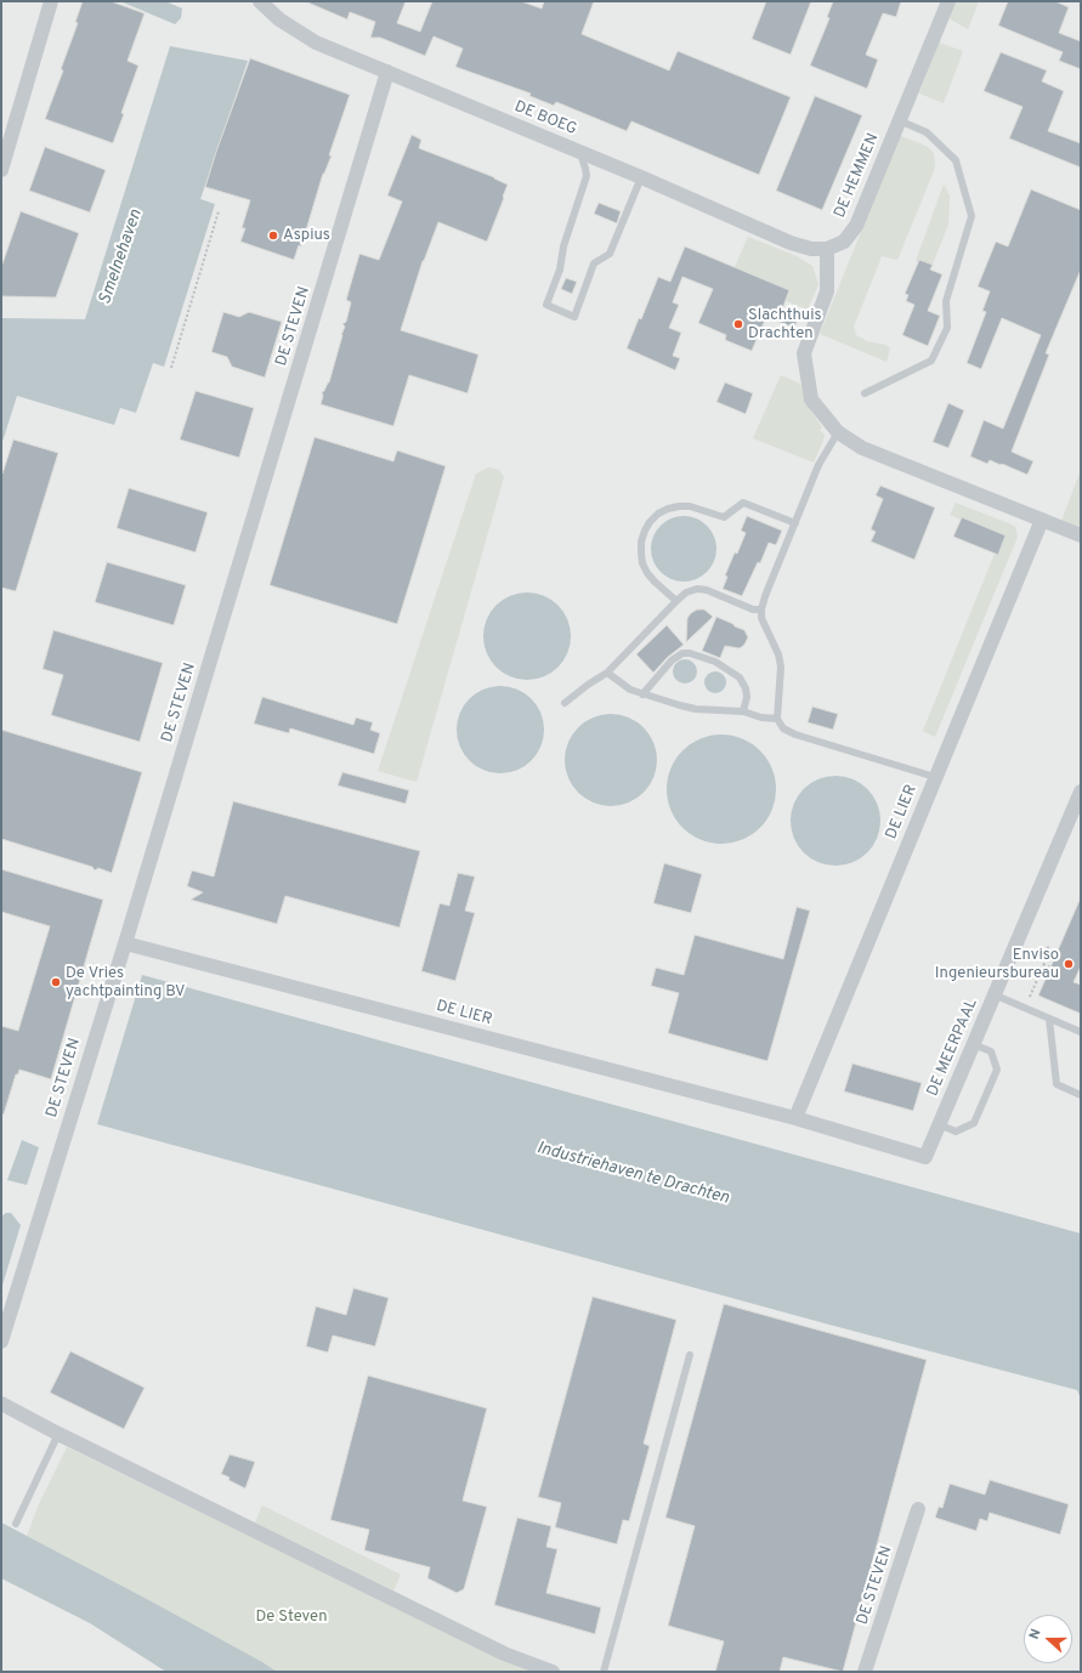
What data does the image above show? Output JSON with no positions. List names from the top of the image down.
{
  "streets": {
    "street": [
      "DE BOEG",
      "DE HEMMEN",
      "DE STEVEN",
      "DE LIER",
      "DE MEERPAAL"
    ]
  },
  "crossings": [
    ["DE BOEG", "DE HEMMEN"],
    ["DE BOEG", "DE STEVEN"],
    ["DE STEVEN", "DE LIER"],
    ["DE LIER", "DE MEERPAAL"]
  ],
  "water": ["Smelnehaven", "Industriehaven te Drachten"],
  "parks": ["De Steven"],
  "places": [
    "Aspius",
    "Slachthuis Drachten",
    "Enviso Ingenieursbureau",
    "De Vries yachtpainting BV"
  ],
  "north": "left"
}
